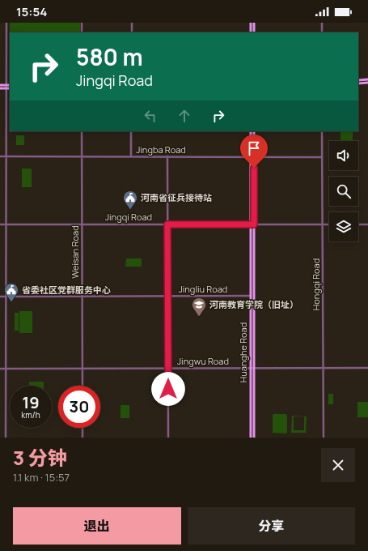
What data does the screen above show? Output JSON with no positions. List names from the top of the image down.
{
  "streets": {
    "main road": ["Huanghe Road"],
    "street": [
      "Jingba Road",
      "Jingqi Road",
      "Weisan Road",
      "Hongqi Road",
      "Jingliu Road",
      "Jingwu Road"
    ]
  },
  "crossings": [
    ["Jingba Road", "Weisan Road"],
    ["Jingba Road", "Hongqi Road"],
    ["Jingba Road", "Huanghe Road"],
    ["Jingqi Road", "Weisan Road"],
    ["Jingqi Road", "Hongqi Road"],
    ["Jingqi Road", "Huanghe Road"],
    ["Weisan Road", "Jingliu Road"],
    ["Weisan Road", "Jingwu Road"],
    ["Hongqi Road", "Jingwu Road"],
    ["Jingliu Road", "Huanghe Road"],
    ["Huanghe Road", "Jingwu Road"]
  ],
  "places": {
    "public building": ["河南省征兵接待站", "省委社区党群服务中心"],
    "school or university": ["河南教育学院（旧址）"]
  },
  "page": {
    "status": "15:54",
    "turn": ["580 m", "Jingqi Road"],
    "speed": "19 km/h",
    "limit": "30",
    "heading": ["3 分钟", "1.1 km · 15:57"],
    "buttons": ["退出", "分享"]
  }
}
